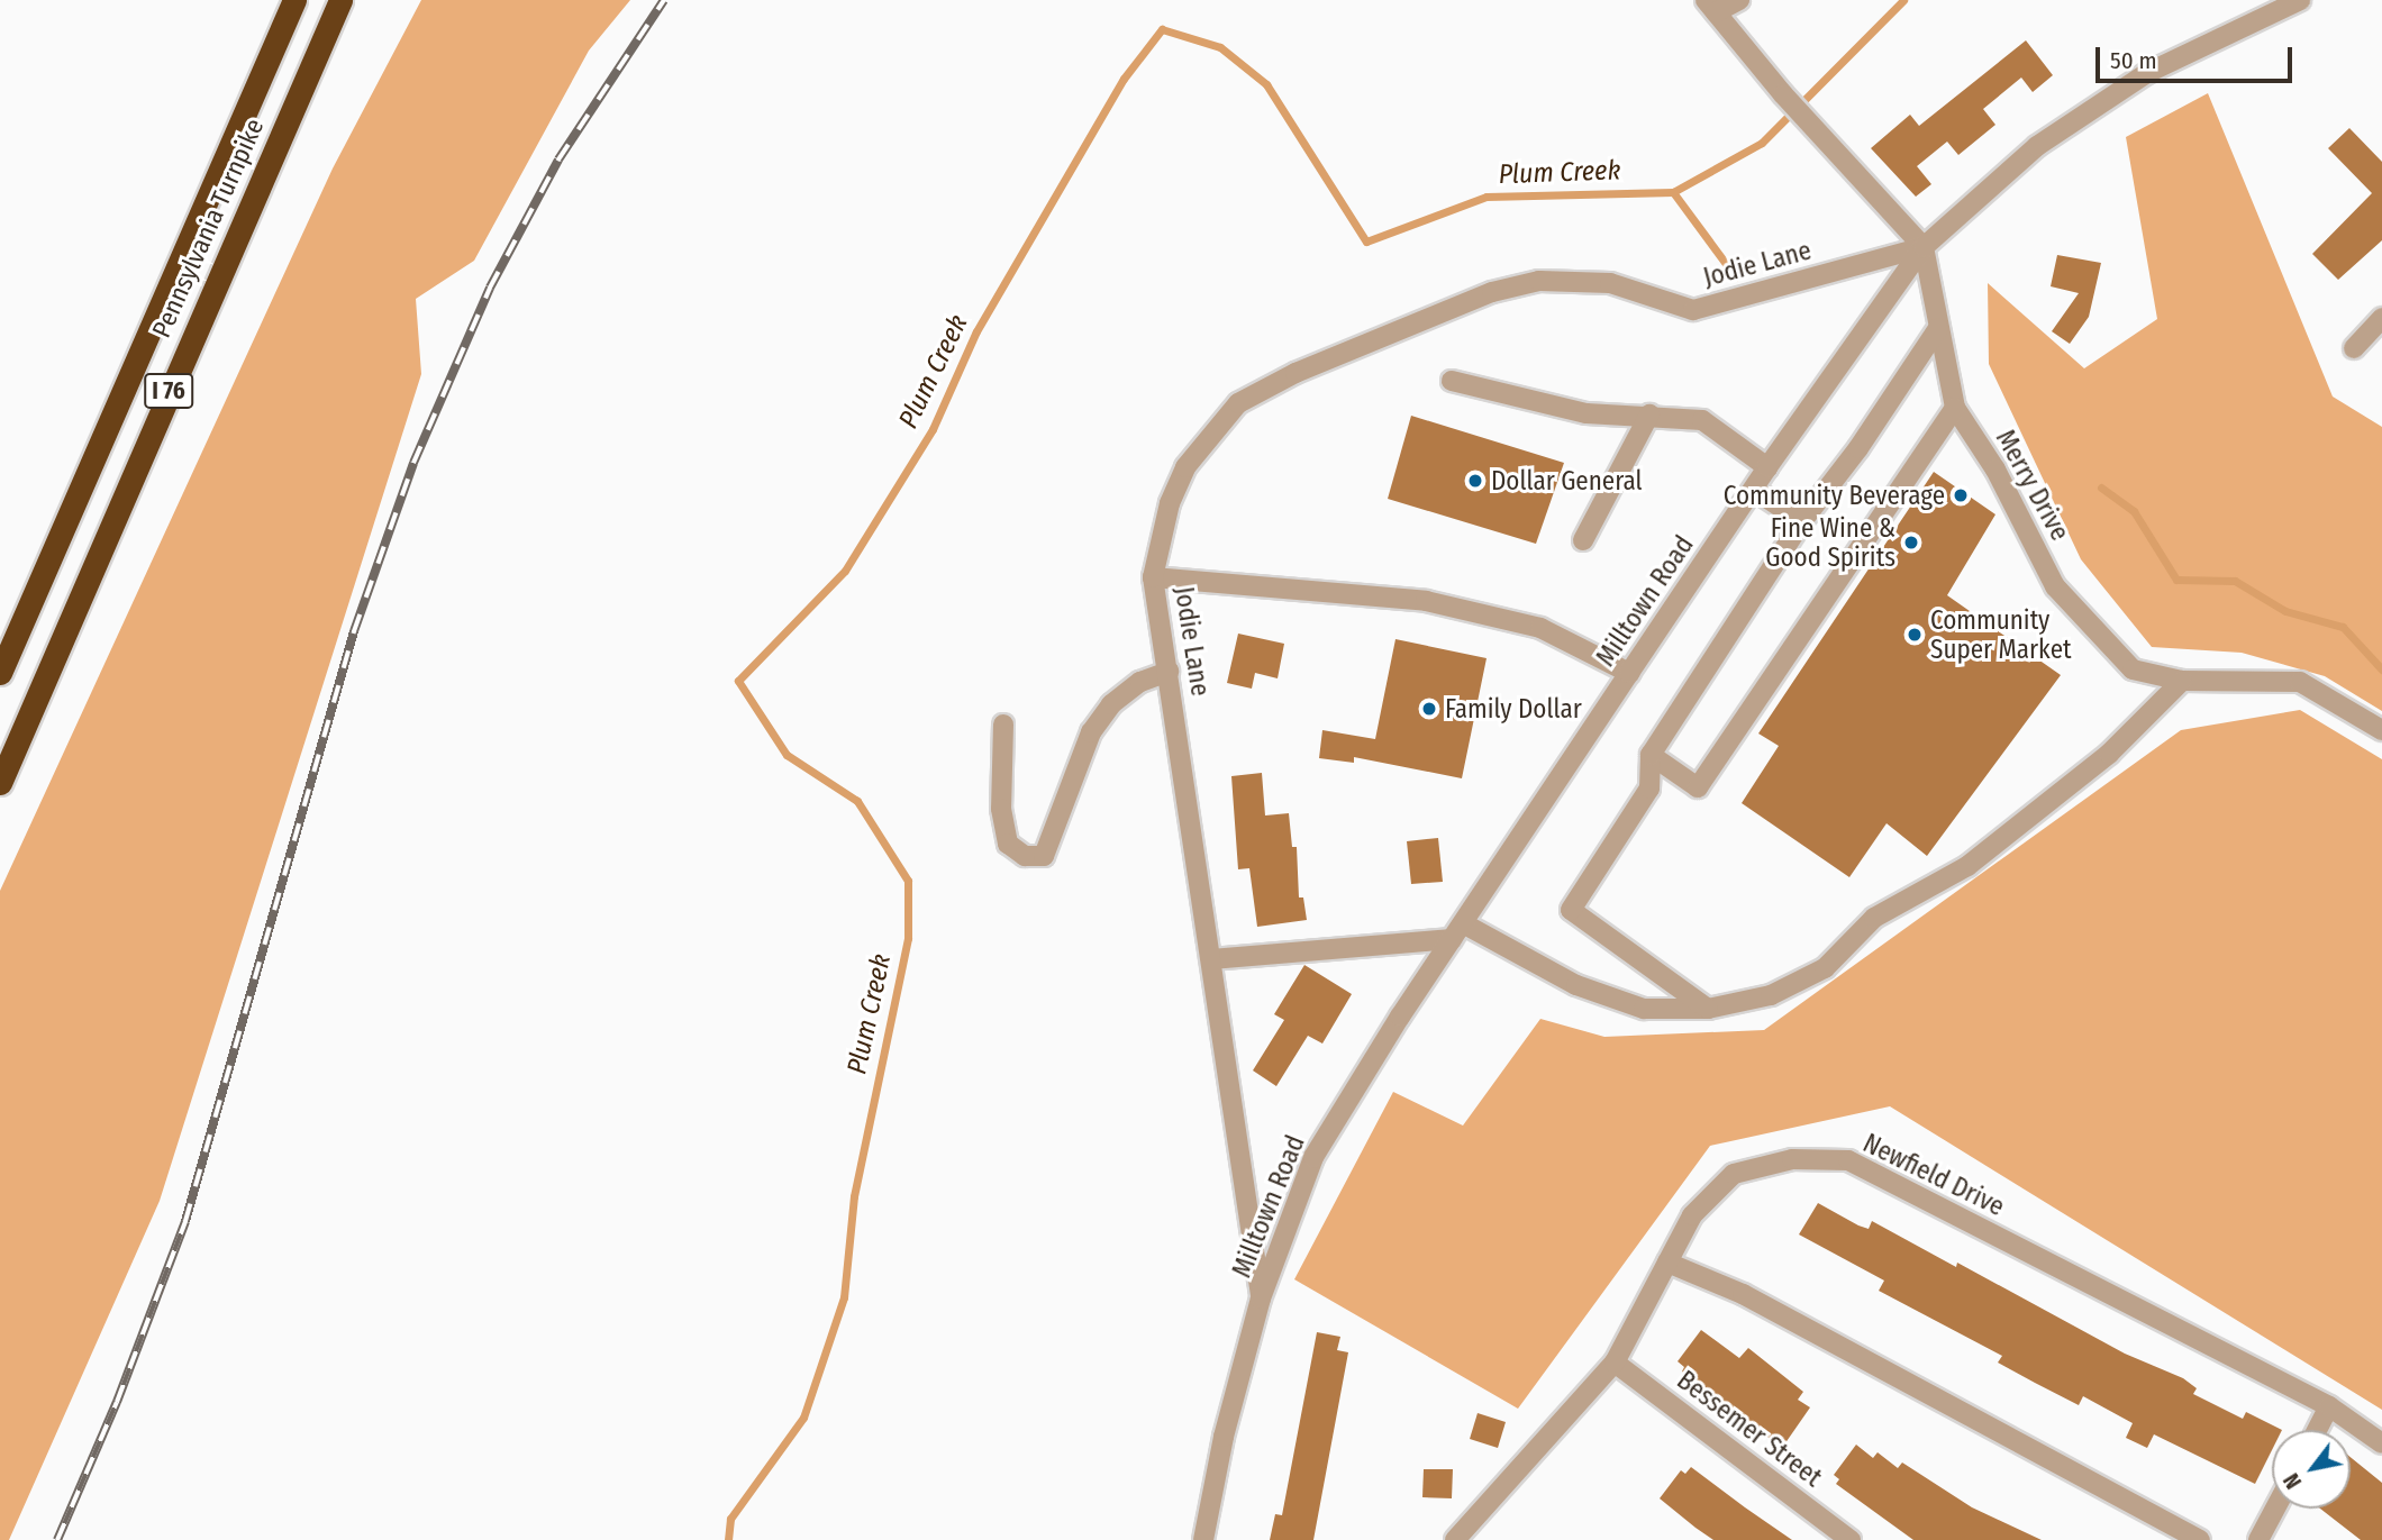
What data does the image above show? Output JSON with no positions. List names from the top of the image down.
{
  "streets": {
    "highway": ["Pennsylvania Turnpike", "I 76"],
    "street": [
      "Jodie Lane",
      "Merry Drive",
      "Milltown Road",
      "Newfield Drive",
      "Bessemer Street"
    ]
  },
  "crossings": [
    ["Jodie Lane", "Merry Drive"],
    ["Jodie Lane", "Milltown Road"],
    ["Merry Drive", "Milltown Road"],
    ["Newfield Drive", "Bessemer Street"]
  ],
  "water": ["Plum Creek"],
  "places": [
    "Dollar General",
    "Community Beverage",
    "Fine Wine & Good Spirits",
    "Community Super Market",
    "Family Dollar"
  ],
  "scale_bar": "50 m",
  "north": "bottom left"
}
